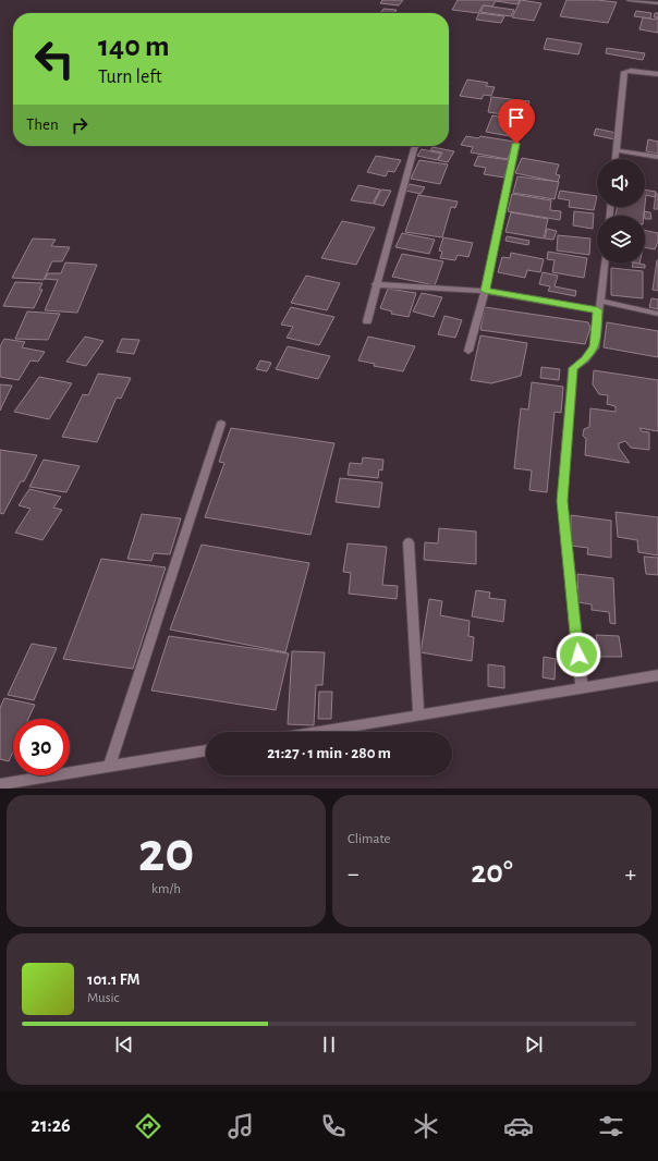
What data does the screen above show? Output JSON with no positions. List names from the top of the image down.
{
  "page": {
    "turn": ["140 m", "Turn left"],
    "then": "Then",
    "limit": "30",
    "trip": "21:27 · 1 min · 280 m",
    "tile": [
      ["20", "km/h"],
      "Climate"
    ],
    "heat": ["−", "20°", "+"],
    "song": ["101.1 FM", "Music"],
    "tabs": "21:26"
  }
}
